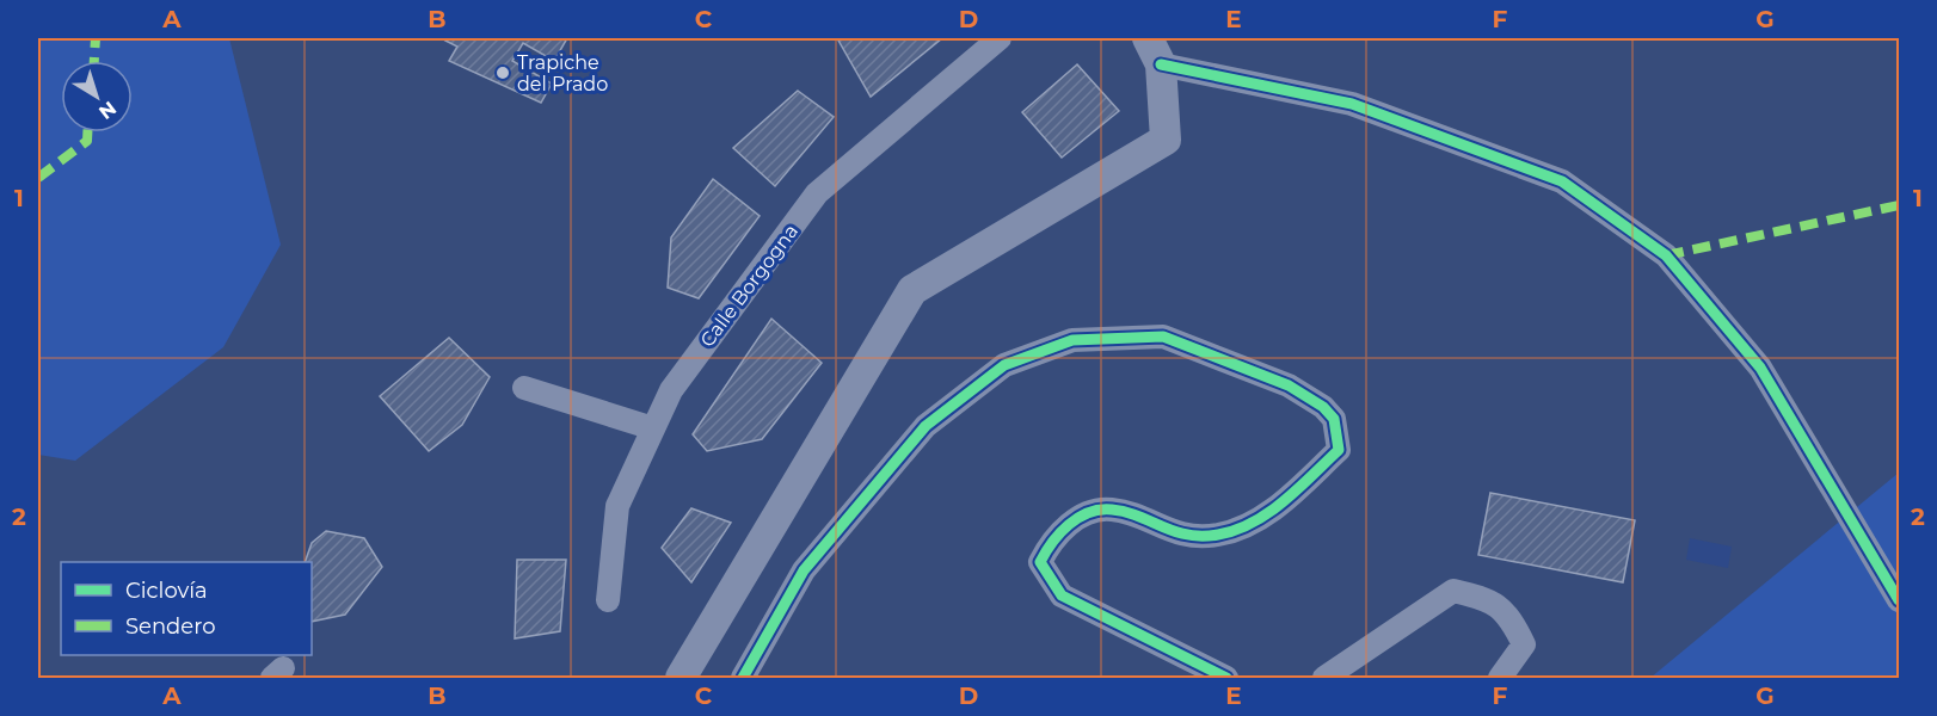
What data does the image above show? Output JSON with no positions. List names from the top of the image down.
{
  "streets": {
    "street": ["Calle Borgogna"]
  },
  "places": ["Trapiche del Prado"],
  "legend": ["Ciclovía", "Sendero"],
  "north": "bottom right",
  "grid": {
    "columns": [
      "A",
      "B",
      "C",
      "D",
      "E",
      "F",
      "G"
    ],
    "rows": ["1", "2"]
  }
}
